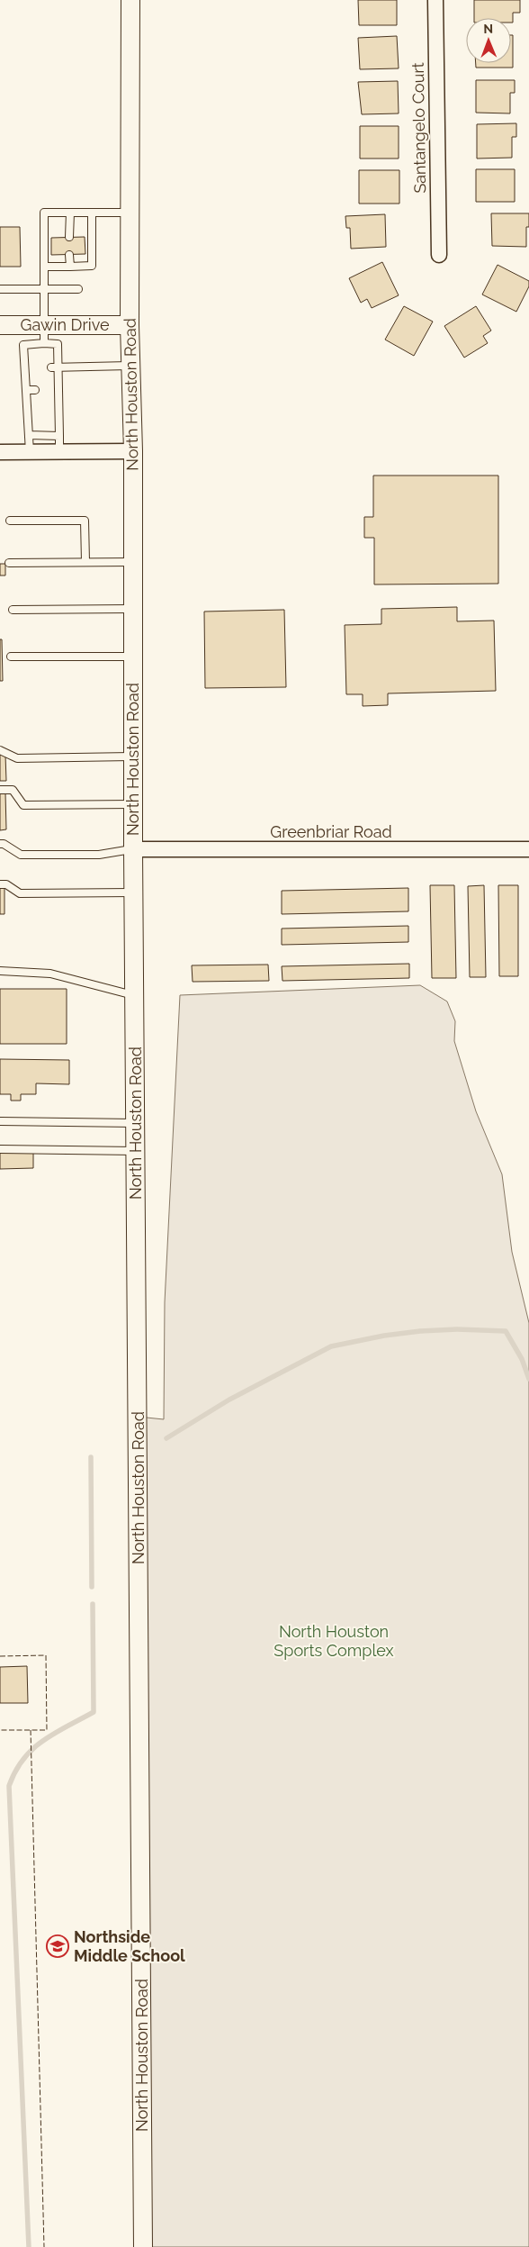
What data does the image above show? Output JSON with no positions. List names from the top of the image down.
{
  "streets": {
    "street": [
      "Santangelo Court",
      "Gawin Drive",
      "North Houston Road",
      "Greenbriar Road"
    ]
  },
  "crossings": [
    ["Gawin Drive", "North Houston Road"],
    ["North Houston Road", "Greenbriar Road"]
  ],
  "parks": ["North Houston Sports Complex"],
  "places": {
    "school or university": ["Northside Middle School"]
  },
  "north": "top"
}
